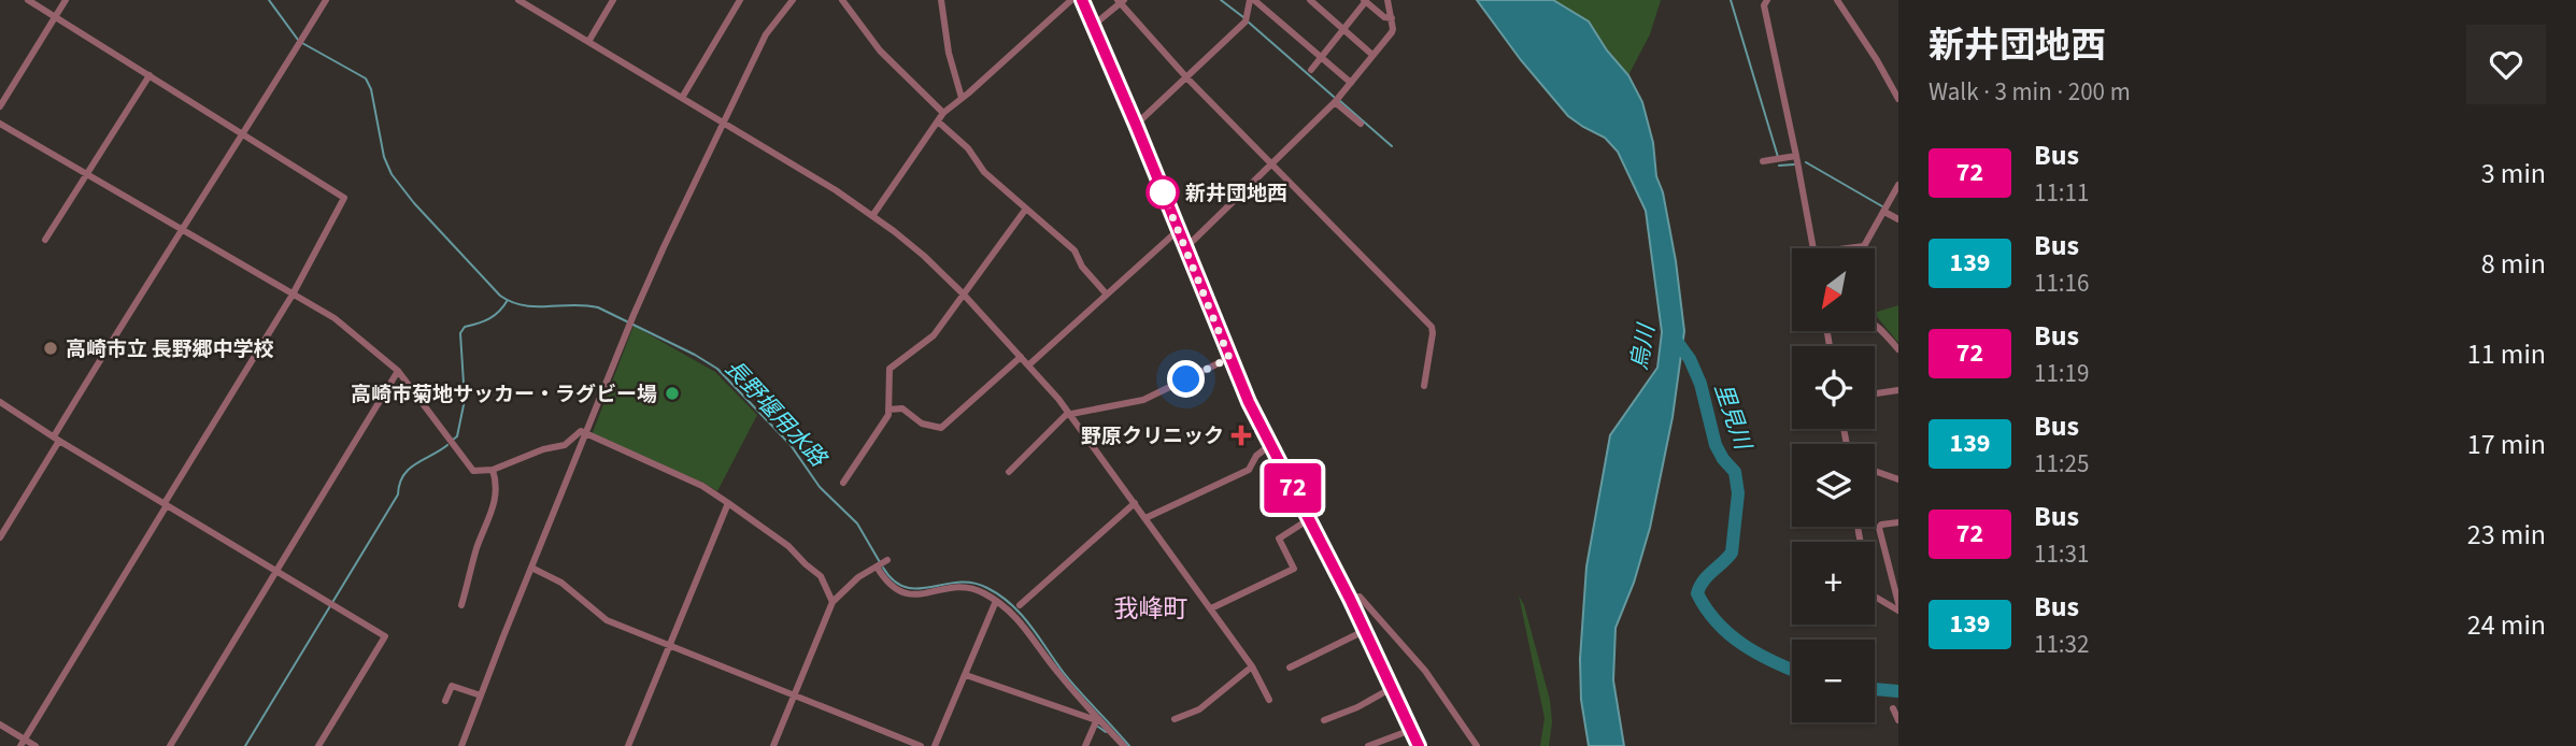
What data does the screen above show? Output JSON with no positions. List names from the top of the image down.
{
  "districts": ["我峰町"],
  "water": ["烏川", "長野堰用水路", "里見川"],
  "places": {
    "other": ["新井団地西", "高崎市立 長野郷中学校", "高崎市菊地サッカー・ラグビー場"],
    "health": ["野原クリニック"]
  },
  "lines": ["bus line 72"],
  "north": "bottom left",
  "page": {
    "on_map": "72",
    "heading": ["新井団地西", "Walk · 3 min · 200 m"],
    "list": [
      {
        "mark": "72",
        "name": "Bus",
        "note": "11:11",
        "value": "3 min"
      },
      {
        "mark": "139",
        "name": "Bus",
        "note": "11:16",
        "value": "8 min"
      },
      {
        "mark": "72",
        "name": "Bus",
        "note": "11:19",
        "value": "11 min"
      },
      {
        "mark": "139",
        "name": "Bus",
        "note": "11:25",
        "value": "17 min"
      },
      {
        "mark": "72",
        "name": "Bus",
        "note": "11:31",
        "value": "23 min"
      },
      {
        "mark": "139",
        "name": "Bus",
        "note": "11:32",
        "value": "24 min"
      }
    ],
    "map_buttons": ["+", "−"]
  }
}
